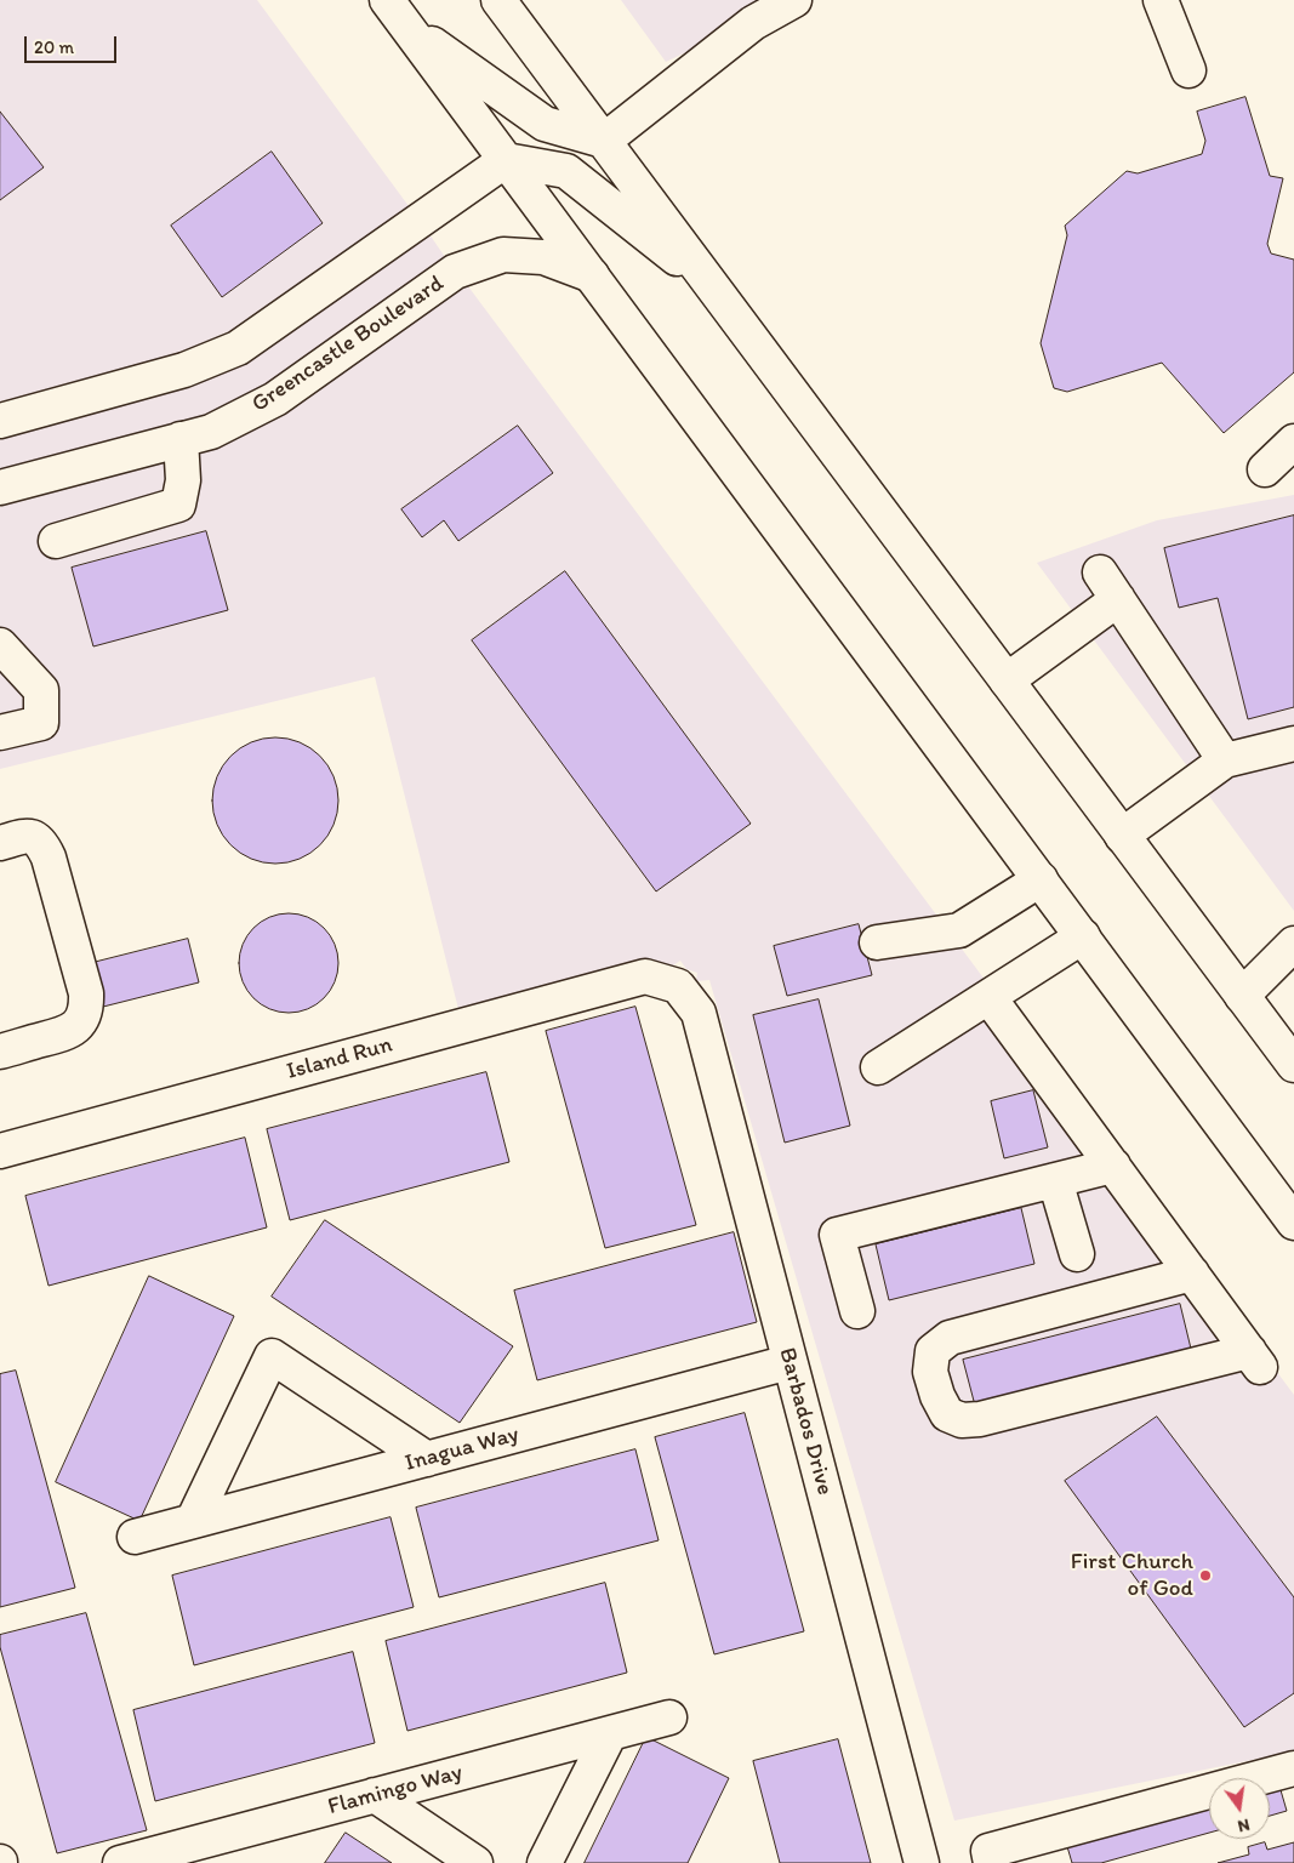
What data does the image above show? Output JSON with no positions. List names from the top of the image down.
{
  "streets": {
    "main road": [
      "Greencastle Boulevard",
      "Island Run",
      "Barbados Drive",
      "Inagua Way",
      "Flamingo Way"
    ]
  },
  "crossings": [
    ["Island Run", "Barbados Drive"],
    ["Barbados Drive", "Inagua Way"]
  ],
  "places": ["First Church of God"],
  "scale_bar": "20 m",
  "north": "bottom"
}
